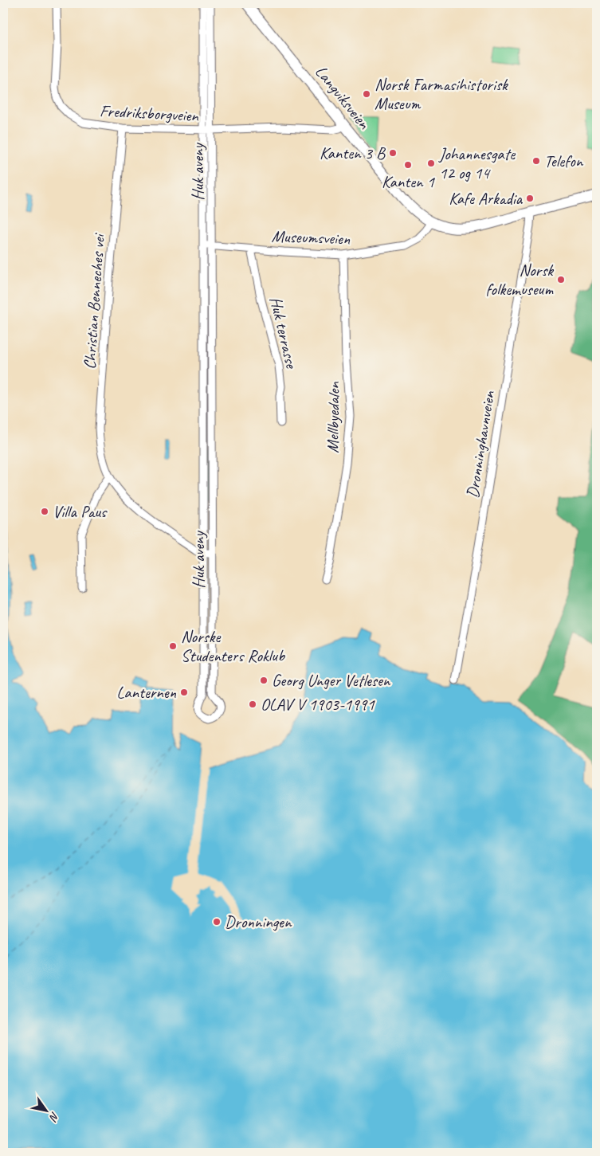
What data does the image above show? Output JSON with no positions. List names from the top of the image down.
{
  "streets": {
    "street": [
      "Langviksveien",
      "Fredriksborgveien",
      "Huk aveny",
      "Museumsveien",
      "Christian Benneches vei",
      "Huk terrasse",
      "Mellbyedalen",
      "Dronninghavnveien"
    ]
  },
  "crossings": [
    ["Langviksveien", "Fredriksborgveien"],
    ["Langviksveien", "Museumsveien"],
    ["Langviksveien", "Dronninghavnveien"],
    ["Fredriksborgveien", "Huk aveny"],
    ["Fredriksborgveien", "Christian Benneches vei"],
    ["Huk aveny", "Museumsveien"],
    ["Huk aveny", "Christian Benneches vei"],
    ["Museumsveien", "Huk terrasse"],
    ["Museumsveien", "Mellbyedalen"]
  ],
  "places": [
    "Norsk Farmasihistorisk Museum",
    "Kanten 3 B",
    "Telefon",
    "Johannesgate 12 og 14",
    "Kanten 1",
    "Kafe Arkadia",
    "Norsk folkemuseum",
    "Villa Paus",
    "Norske Studenters Roklub",
    "Georg Unger Vetlesen",
    "Lanternen",
    "OLAV V 1903-1991",
    "Dronningen"
  ],
  "north": "bottom right"
}
